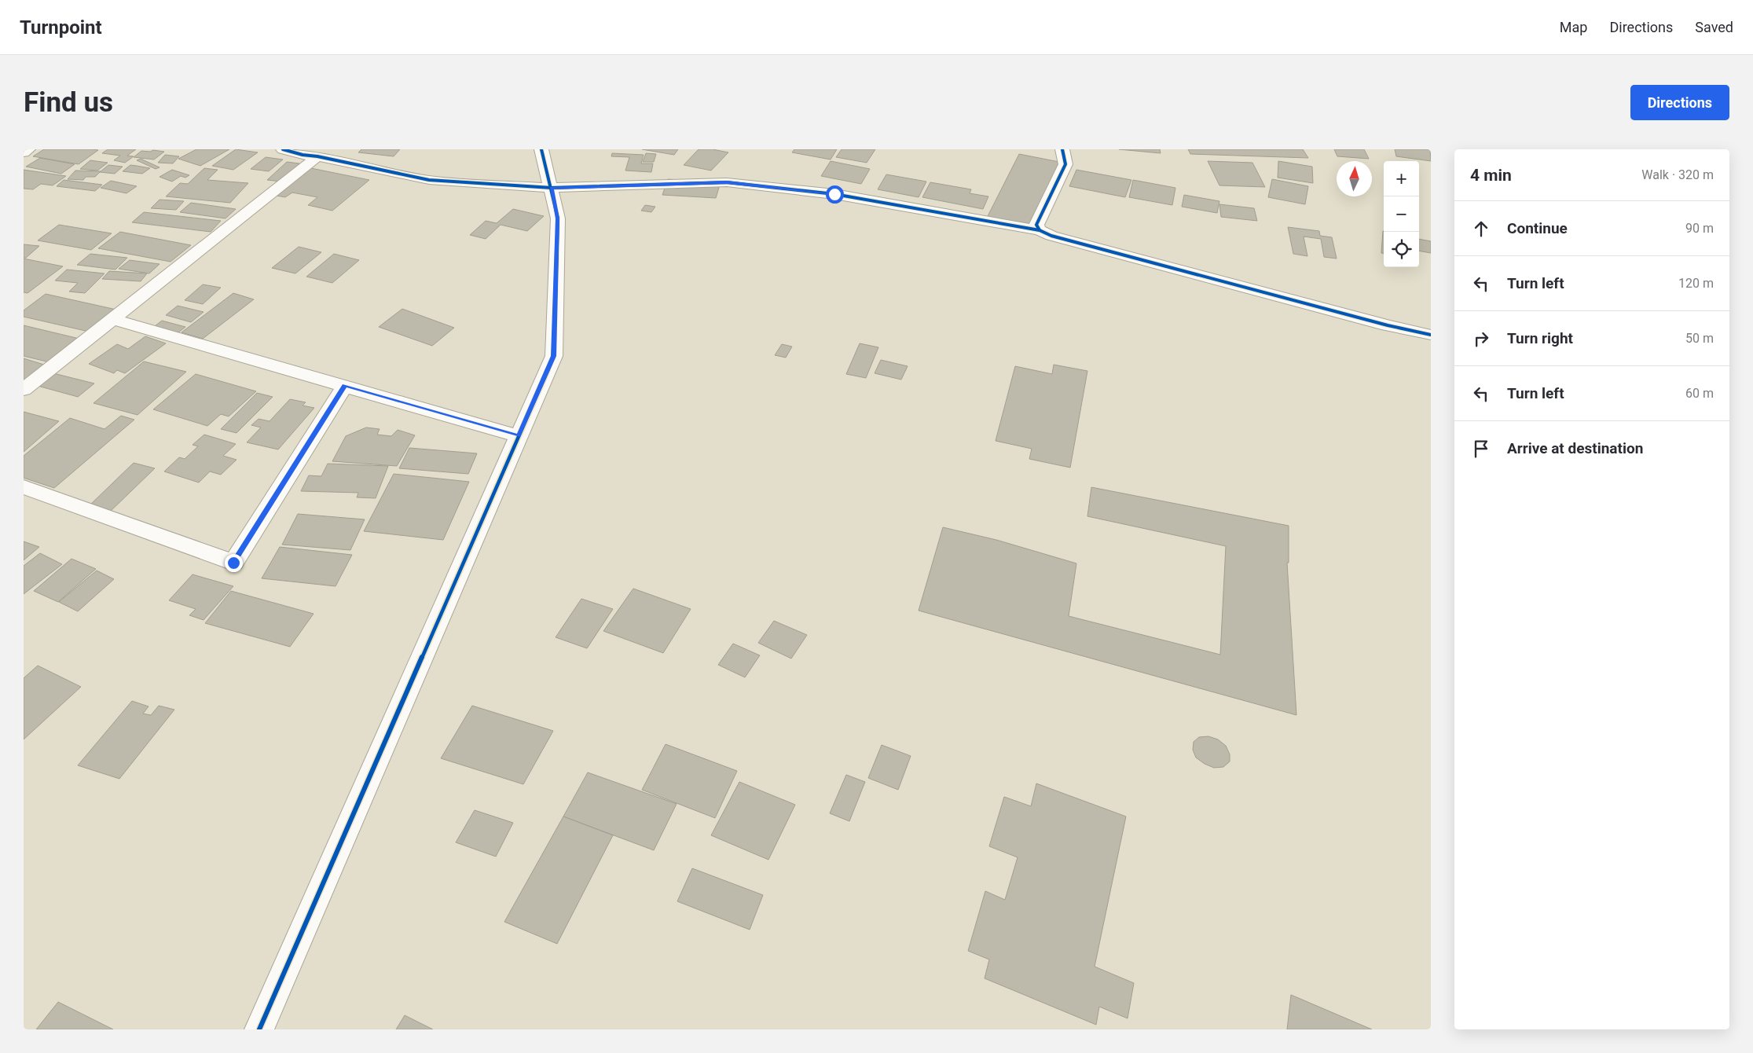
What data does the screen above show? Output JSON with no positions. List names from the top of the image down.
{
  "north": "top",
  "page": {
    "header": "Turnpoint",
    "nav": ["Map", "Directions", "Saved"],
    "buttons": "Directions",
    "title": "Find us",
    "heading": ["4 min", "Walk · 320 m"],
    "map_buttons": ["+", "−"],
    "list": [
      ["Continue", "90 m"],
      ["Turn left", "120 m"],
      ["Turn right", "50 m"],
      ["Turn left", "60 m"],
      "Arrive at destination"
    ]
  }
}
